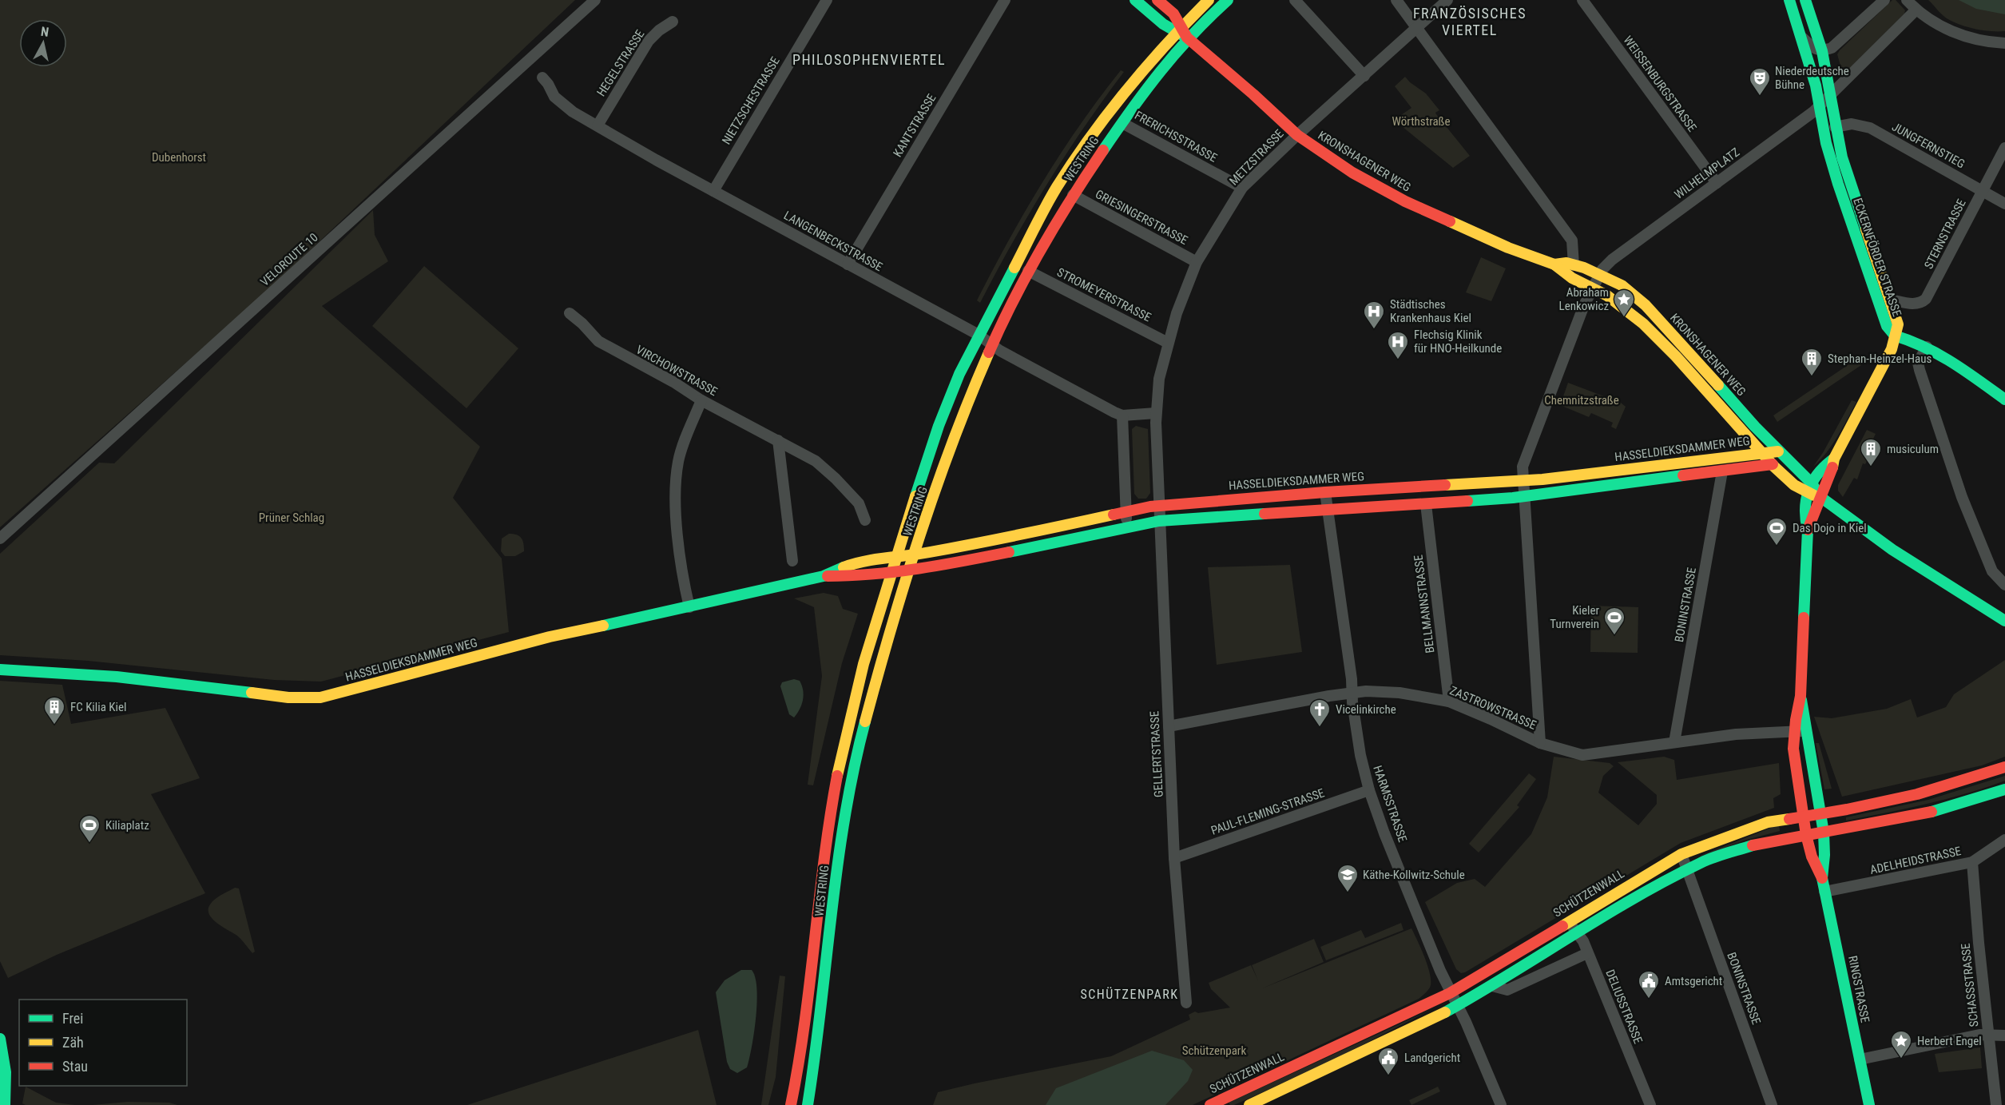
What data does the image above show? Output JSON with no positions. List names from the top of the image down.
{
  "streets": {
    "main road": [
      "WESTRING",
      "KRONSHAGENER WEG",
      "ECKERNFÖRDER STRASSE",
      "HASSELDIEKSDAMMER WEG",
      "SCHÜTZENWALL",
      "RINGSTRASSE"
    ],
    "street": [
      "HEGELSTRASSE",
      "WEISSENBURGSTRASSE",
      "NIETZSCHESTRASSE",
      "KANTSTRASSE",
      "FRERICHSSTRASSE",
      "JUNGFERNSTIEG",
      "METZSTRASSE",
      "WILHELMPLATZ",
      "GRIESINGERSTRASSE",
      "STERNSTRASSE",
      "LANGENBECKSTRASSE",
      "VELOROUTE 10",
      "STROMEYERSTRASSE",
      "VIRCHOWSTRASSE",
      "BELLMANNSTRASSE",
      "BONINSTRASSE",
      "ZASTROWSTRASSE",
      "GELLERTSTRASSE",
      "HARMSSTRASSE",
      "PAUL-FLEMING-STRASSE",
      "ADELHEIDSTRASSE",
      "SCHASSSTRASSE",
      "DELIUSSTRASSE"
    ]
  },
  "crossings": [
    ["HEGELSTRASSE", "LANGENBECKSTRASSE"],
    ["WEISSENBURGSTRASSE", "WILHELMPLATZ"],
    ["NIETZSCHESTRASSE", "LANGENBECKSTRASSE"],
    ["KANTSTRASSE", "LANGENBECKSTRASSE"],
    ["FRERICHSSTRASSE", "METZSTRASSE"],
    ["FRERICHSSTRASSE", "WESTRING"],
    ["JUNGFERNSTIEG", "STERNSTRASSE"],
    ["JUNGFERNSTIEG", "ECKERNFÖRDER STRASSE"],
    ["METZSTRASSE", "KRONSHAGENER WEG"],
    ["METZSTRASSE", "GRIESINGERSTRASSE"],
    ["METZSTRASSE", "STROMEYERSTRASSE"],
    ["METZSTRASSE", "HASSELDIEKSDAMMER WEG"],
    ["METZSTRASSE", "GELLERTSTRASSE"],
    ["WESTRING", "KRONSHAGENER WEG"],
    ["WESTRING", "GRIESINGERSTRASSE"],
    ["WESTRING", "LANGENBECKSTRASSE"],
    ["WESTRING", "STROMEYERSTRASSE"],
    ["WESTRING", "HASSELDIEKSDAMMER WEG"],
    ["KRONSHAGENER WEG", "WILHELMPLATZ"],
    ["KRONSHAGENER WEG", "HASSELDIEKSDAMMER WEG"],
    ["WILHELMPLATZ", "ECKERNFÖRDER STRASSE"],
    ["STERNSTRASSE", "ECKERNFÖRDER STRASSE"],
    ["HASSELDIEKSDAMMER WEG", "BELLMANNSTRASSE"],
    ["HASSELDIEKSDAMMER WEG", "BONINSTRASSE"],
    ["HASSELDIEKSDAMMER WEG", "GELLERTSTRASSE"],
    ["HASSELDIEKSDAMMER WEG", "HARMSSTRASSE"],
    ["BELLMANNSTRASSE", "ZASTROWSTRASSE"],
    ["BONINSTRASSE", "ZASTROWSTRASSE"],
    ["BONINSTRASSE", "SCHÜTZENWALL"],
    ["ZASTROWSTRASSE", "GELLERTSTRASSE"],
    ["ZASTROWSTRASSE", "HARMSSTRASSE"],
    ["ZASTROWSTRASSE", "RINGSTRASSE"],
    ["GELLERTSTRASSE", "PAUL-FLEMING-STRASSE"],
    ["HARMSSTRASSE", "PAUL-FLEMING-STRASSE"],
    ["HARMSSTRASSE", "SCHÜTZENWALL"],
    ["ADELHEIDSTRASSE", "SCHASSSTRASSE"],
    ["ADELHEIDSTRASSE", "RINGSTRASSE"],
    ["SCHÜTZENWALL", "RINGSTRASSE"],
    ["SCHÜTZENWALL", "DELIUSSTRASSE"]
  ],
  "districts": ["FRANZÖSISCHES VIERTEL", "PHILOSOPHENVIERTEL", "SCHÜTZENPARK"],
  "parks": [
    "Wörthstraße",
    "Dubenhorst",
    "Chemnitzstraße",
    "Prüner Schlag",
    "Schützenpark"
  ],
  "places": {
    "theatre": ["Niederdeutsche Bühne"],
    "place": ["Abraham Lenkowicz", "Herbert Engel"],
    "hospital": ["Städtisches Krankenhaus Kiel", "Flechsig Klinik für HNO-Heilkunde"],
    "building": ["Stephan-Heinzel-Haus", "musiculum", "FC Kilia Kiel"],
    "sports": ["Das Dojo in Kiel", "Kieler Turnverein", "Kiliaplatz"],
    "church": ["Vicelinkirche"],
    "school or university": ["Käthe-Kollwitz-Schule"],
    "public building": ["Amtsgericht", "Landgericht"]
  },
  "legend": ["Frei", "Zäh", "Stau"],
  "north": "top"
}
